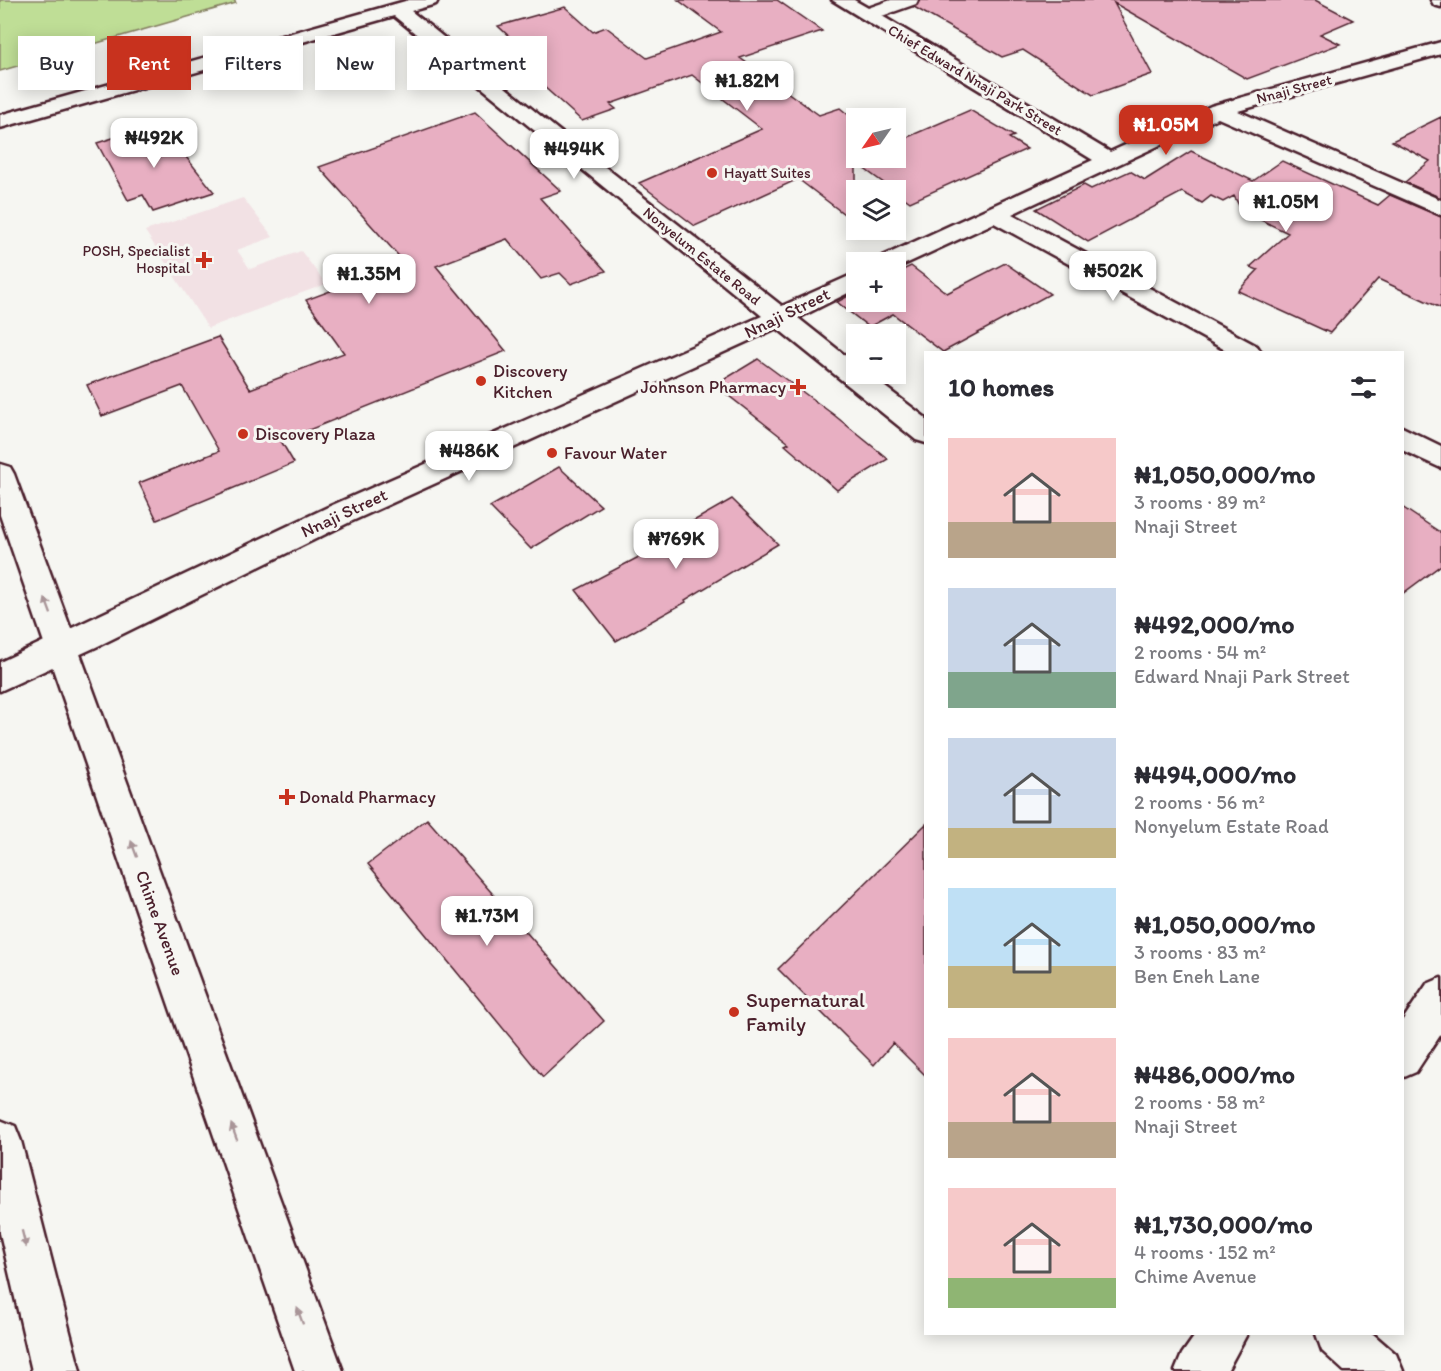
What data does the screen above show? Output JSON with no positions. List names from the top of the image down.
{
  "streets": {
    "street": [
      "Chief Edward Nnaji Park Street",
      "Nnaji Street",
      "Nonyelum Estate Road",
      "Chime Avenue"
    ]
  },
  "crossings": [
    ["Chief Edward Nnaji Park Street", "Nnaji Street"],
    ["Nnaji Street", "Nonyelum Estate Road"],
    ["Nnaji Street", "Chime Avenue"]
  ],
  "one_way": ["Chime Avenue"],
  "places": {
    "other": [
      "Hayatt Suites",
      "Discovery Kitchen",
      "Discovery Plaza",
      "Favour Water",
      "Supernatural Family"
    ],
    "health": ["POSH, Specialist Hospital", "Johnson Pharmacy", "Donald Pharmacy"]
  },
  "north": "bottom left",
  "page": {
    "chip": [
      "Buy",
      "Rent",
      "Filters",
      "New",
      "Apartment"
    ],
    "price": [
      "₦1.82M",
      "₦1.05M",
      "₦492K",
      "₦494K",
      "₦1.05M",
      "₦502K",
      "₦1.35M",
      "₦486K",
      "₦769K",
      "₦1.73M"
    ],
    "map_buttons": ["+", "−"],
    "heading": "10 homes",
    "list": [
      {
        "name": "₦1,050,000/mo",
        "note": "3 rooms · 89 m² · Nnaji Street"
      },
      {
        "name": "₦492,000/mo",
        "note": "2 rooms · 54 m² · Edward Nnaji Park Street"
      },
      {
        "name": "₦494,000/mo",
        "note": "2 rooms · 56 m² · Nonyelum Estate Road"
      },
      {
        "name": "₦1,050,000/mo",
        "note": "3 rooms · 83 m² · Ben Eneh Lane"
      },
      {
        "name": "₦486,000/mo",
        "note": "2 rooms · 58 m² · Nnaji Street"
      },
      {
        "name": "₦1,730,000/mo",
        "note": "4 rooms · 152 m² · Chime Avenue"
      }
    ]
  }
}
